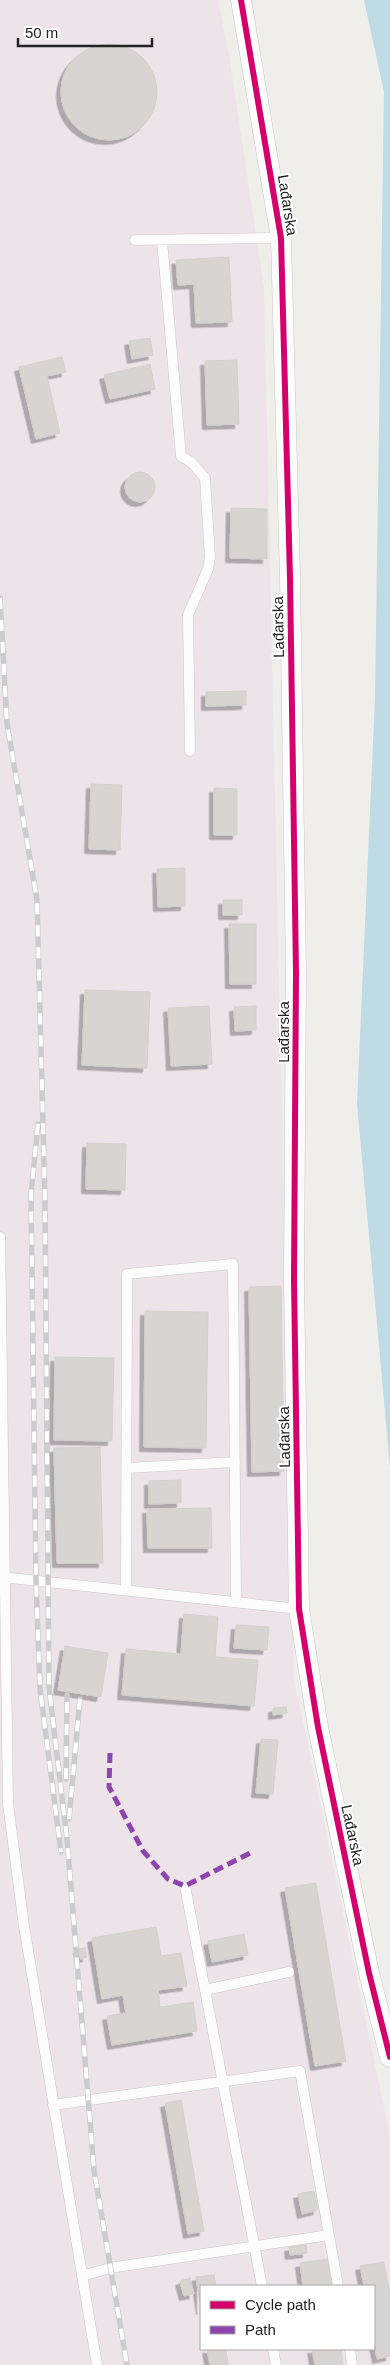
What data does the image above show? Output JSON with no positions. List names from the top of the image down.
{
  "streets": {
    "street": ["Lađarska"]
  },
  "legend": ["Cycle path", "Path"],
  "scale_bar": "50 m"
}
